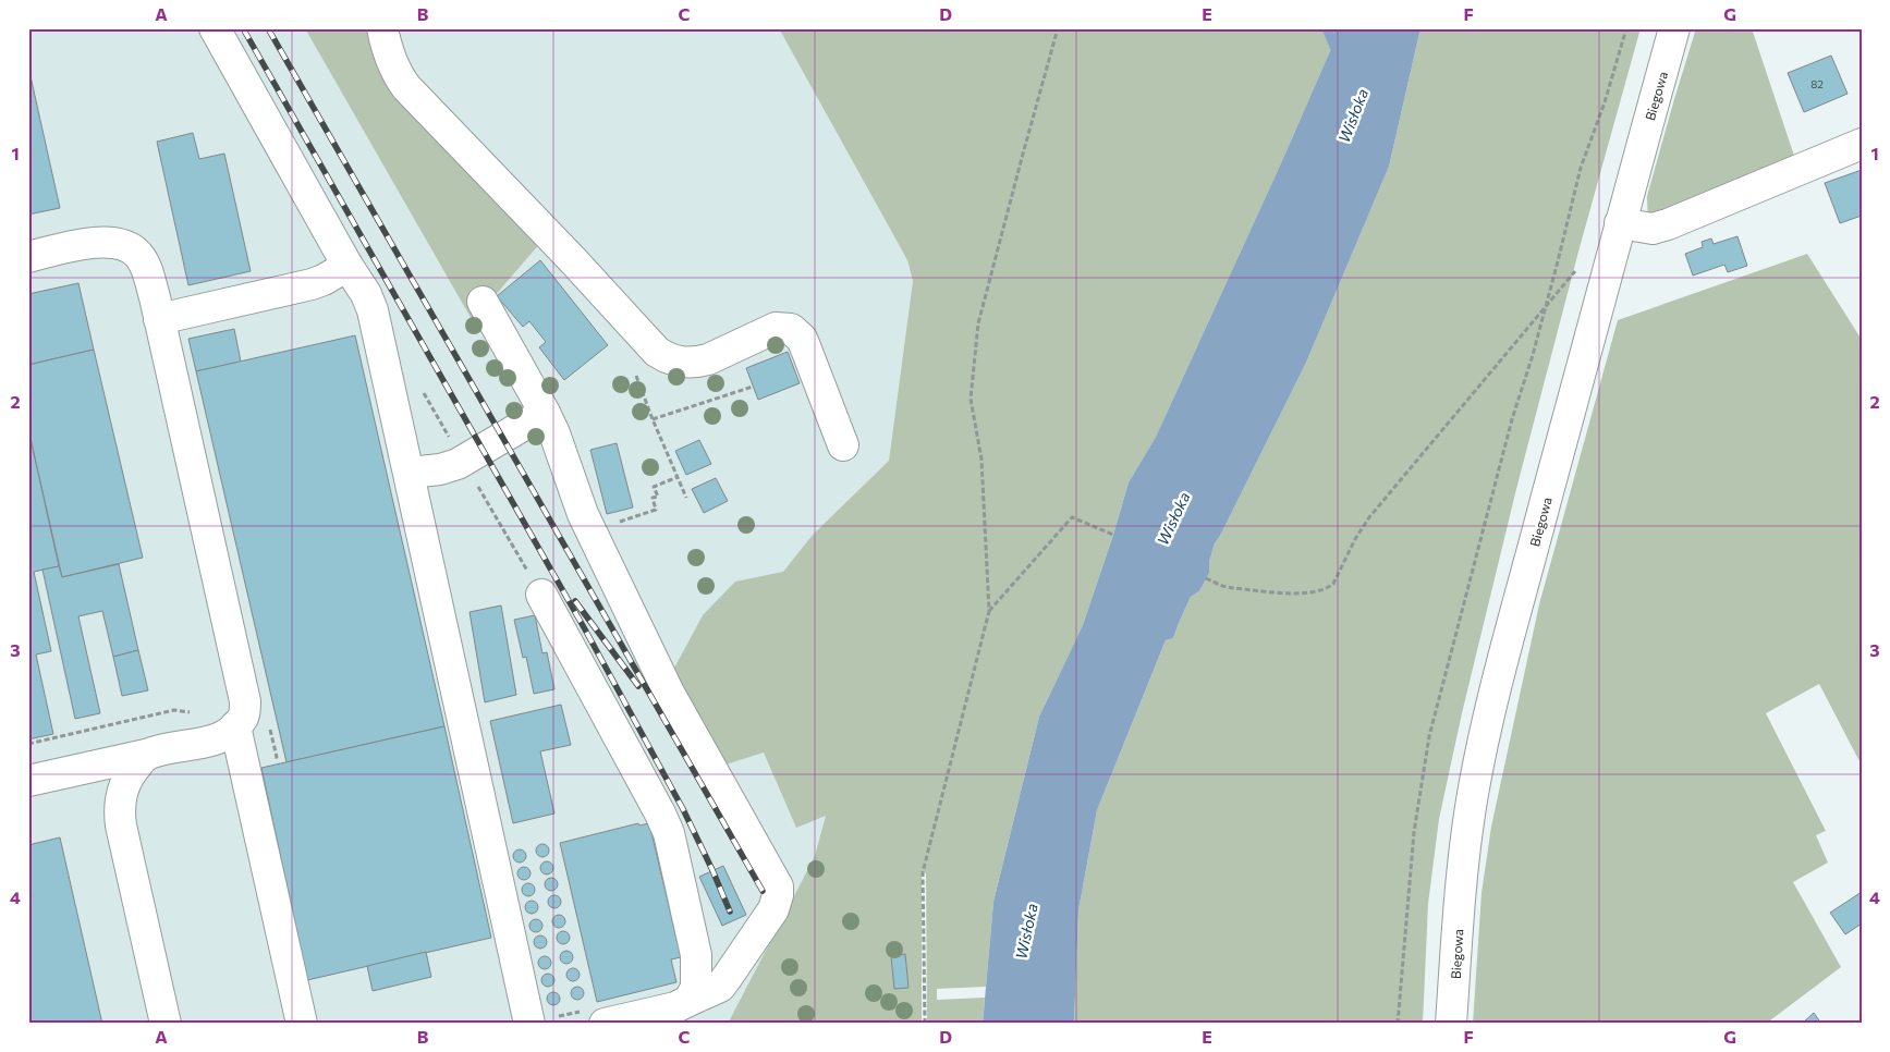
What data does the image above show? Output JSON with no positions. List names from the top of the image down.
{
  "streets": {
    "street": ["Biegowa"]
  },
  "water": ["Wisłoka"],
  "house_numbers": ["82"],
  "grid": {
    "columns": [
      "A",
      "B",
      "C",
      "D",
      "E",
      "F",
      "G"
    ],
    "rows": [
      "1",
      "2",
      "3",
      "4"
    ]
  }
}
